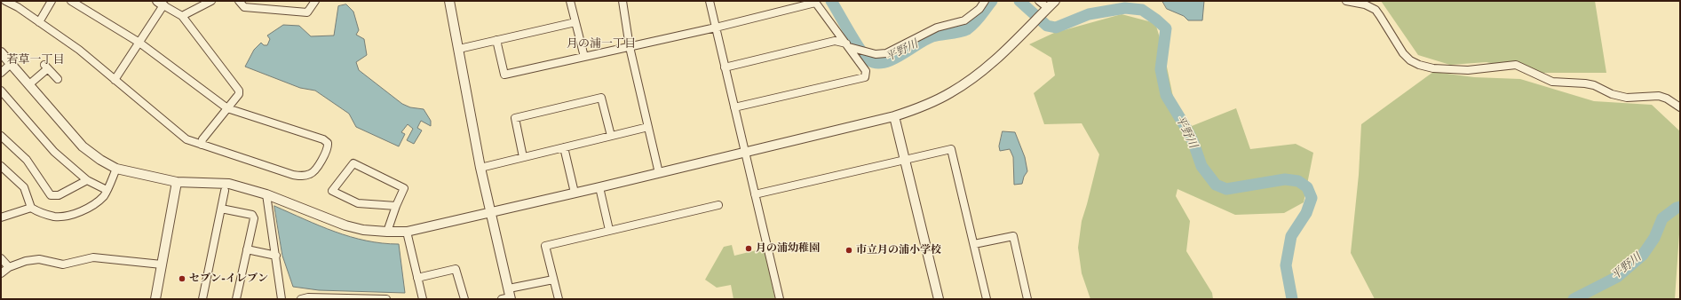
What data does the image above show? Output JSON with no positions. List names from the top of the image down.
{
  "districts": ["月の浦一丁目", "若草一丁目"],
  "water": ["平野川"],
  "places": ["月の浦幼稚園", "市立月の浦小学校", "セブン-イレブン"]
}
